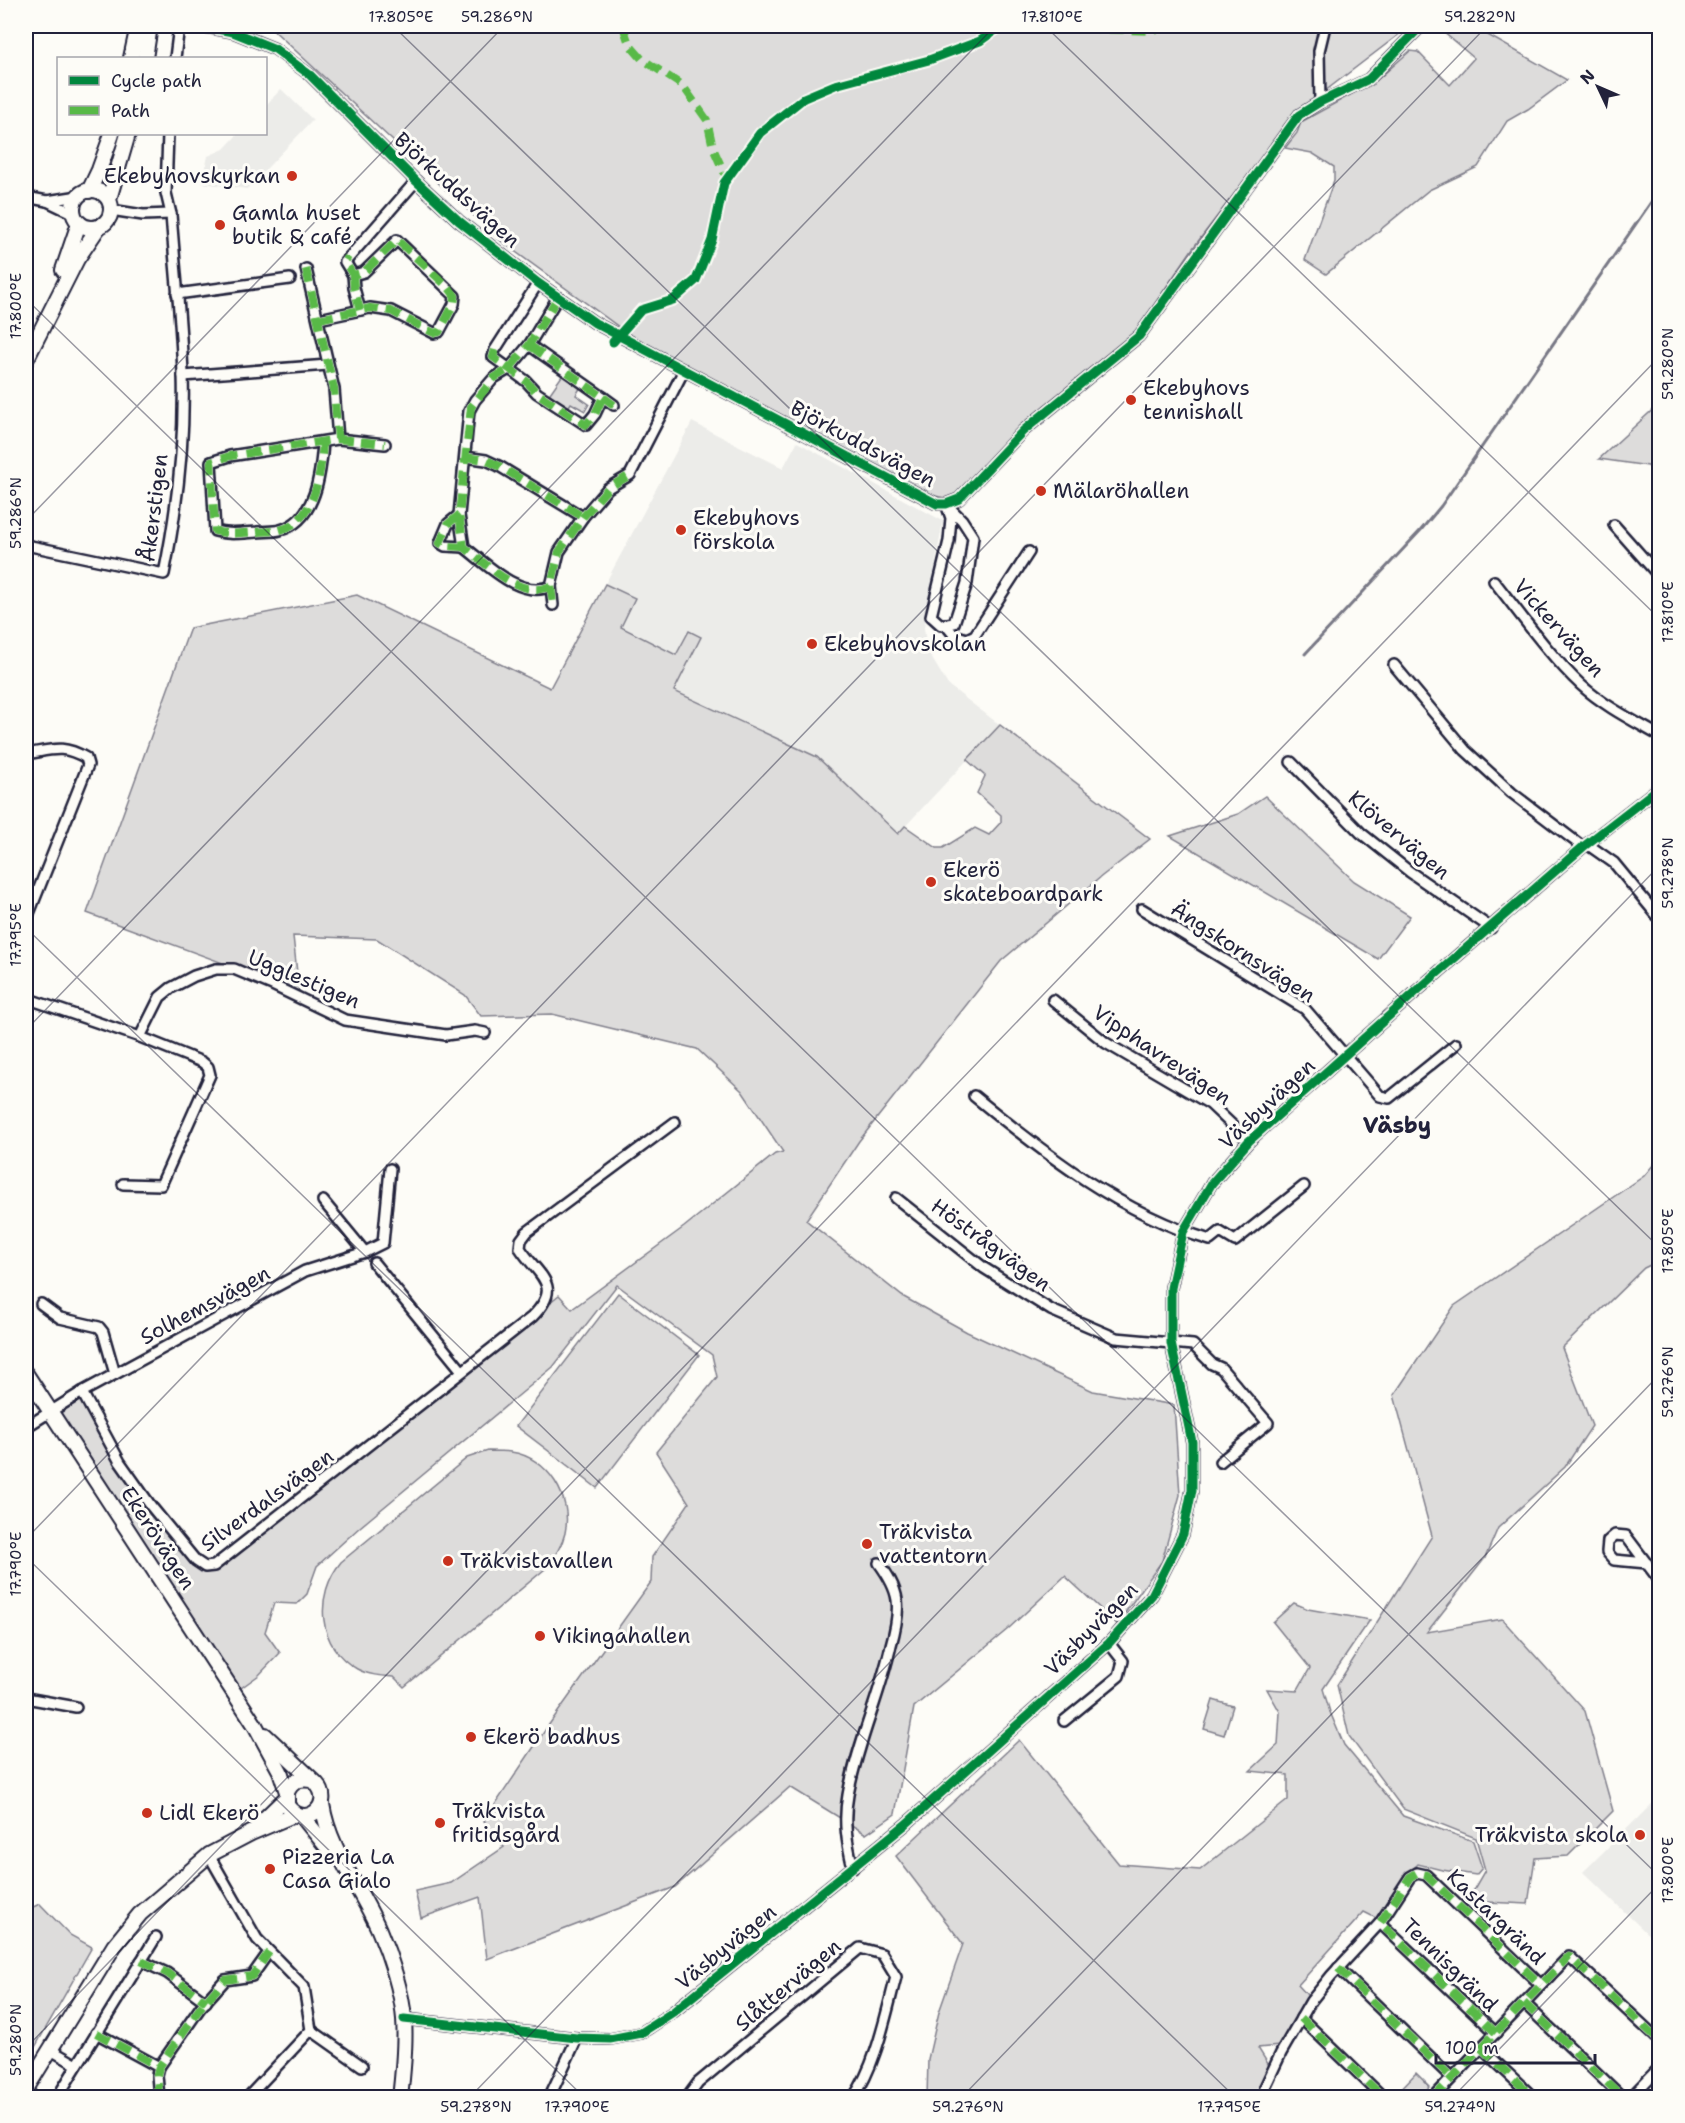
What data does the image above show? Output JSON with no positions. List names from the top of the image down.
{
  "streets": {
    "main road": ["Ekerövägen"],
    "street": [
      "Björkuddsvägen",
      "Åkerstigen",
      "Vickervägen",
      "Klövervägen",
      "Ängskornsvägen",
      "Ugglestigen",
      "Vipphavrevägen",
      "Väsbyvägen",
      "Höstrågvägen",
      "Solhemsvägen",
      "Silverdalsvägen",
      "Kastargränd",
      "Tennisgränd",
      "Slåttervägen"
    ]
  },
  "crossings": [
    ["Klövervägen", "Väsbyvägen"],
    ["Ängskornsvägen", "Väsbyvägen"],
    ["Vipphavrevägen", "Väsbyvägen"],
    ["Väsbyvägen", "Höstrågvägen"],
    ["Solhemsvägen", "Silverdalsvägen"],
    ["Solhemsvägen", "Ekerövägen"],
    ["Kastargränd", "Tennisgränd"]
  ],
  "districts": ["Väsby"],
  "places": [
    "Ekebyhovskyrkan",
    "Gamla huset butik & café",
    "Ekebyhovs tennishall",
    "Mälaröhallen",
    "Ekebyhovs förskola",
    "Ekebyhovskolan",
    "Ekerö skateboardpark",
    "Träkvista vattentorn",
    "Träkvistavallen",
    "Vikingahallen",
    "Ekerö badhus",
    "Lidl Ekerö",
    "Träkvista fritidsgård",
    "Träkvista skola",
    "Pizzeria La Casa Gialo"
  ],
  "legend": ["Cycle path", "Path"],
  "scale_bar": "100 m",
  "north": "top left",
  "coordinates": [
    "17.805°E",
    "59.286°N",
    "17.810°E",
    "59.282°N",
    "17.800°E",
    "59.280°N",
    "59.278°N",
    "17.795°E",
    "59.276°N",
    "17.790°E",
    "59.274°N"
  ]
}
